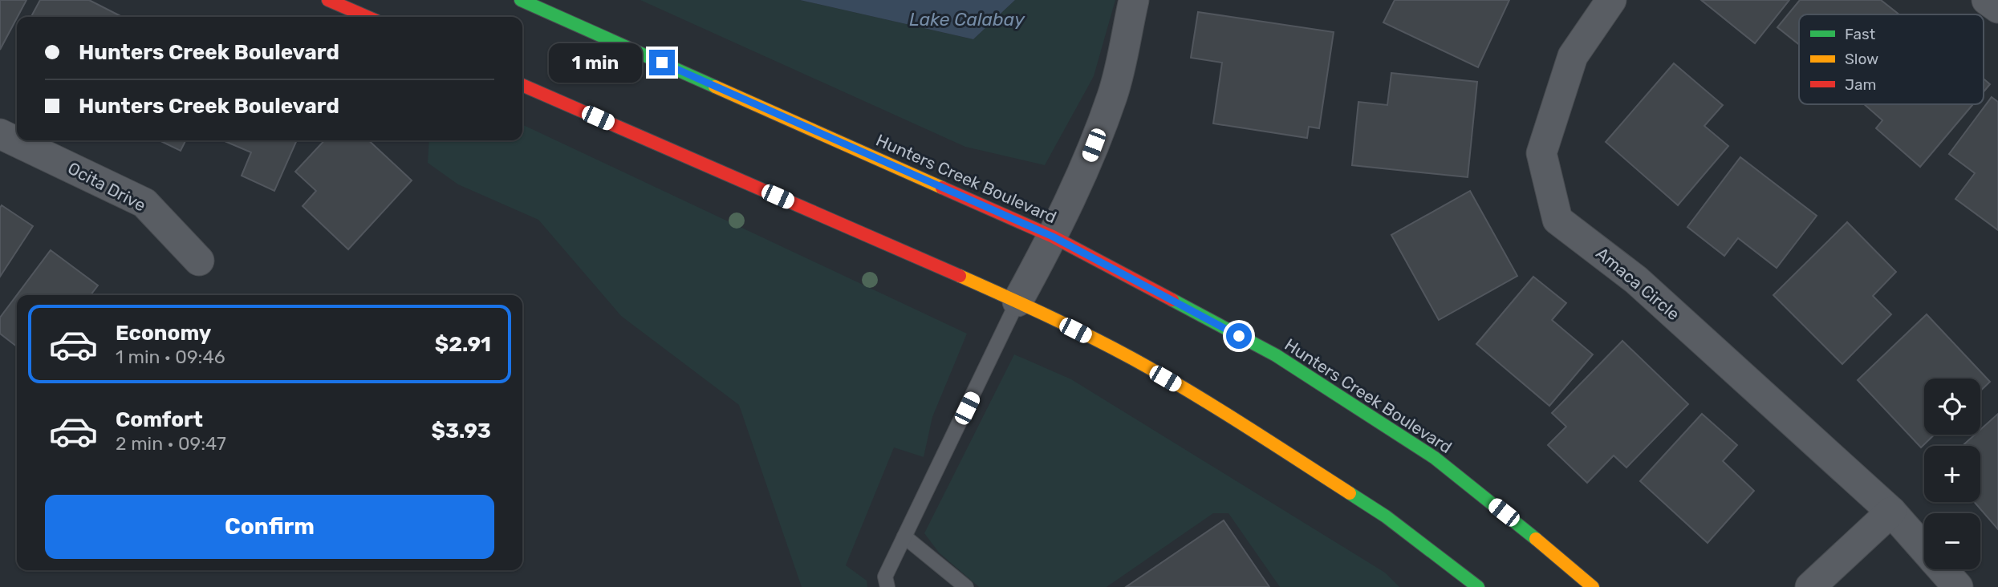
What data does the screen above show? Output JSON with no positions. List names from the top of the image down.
{
  "streets": {
    "street": ["Hunters Creek Boulevard", "Ocita Drive", "Amaca Circle"]
  },
  "water": ["Lake Calabay"],
  "legend": ["Fast", "Slow", "Jam"],
  "page": {
    "banner": ["Hunters Creek Boulevard", "Hunters Creek Boulevard"],
    "bubble": "1 min",
    "list": [
      {
        "name": "Economy",
        "note": "1 min · 09:46",
        "value": "$2.91"
      },
      {
        "name": "Comfort",
        "note": "2 min · 09:47",
        "value": "$3.93"
      }
    ],
    "map_buttons": ["+", "−"],
    "buttons": "Confirm"
  }
}
